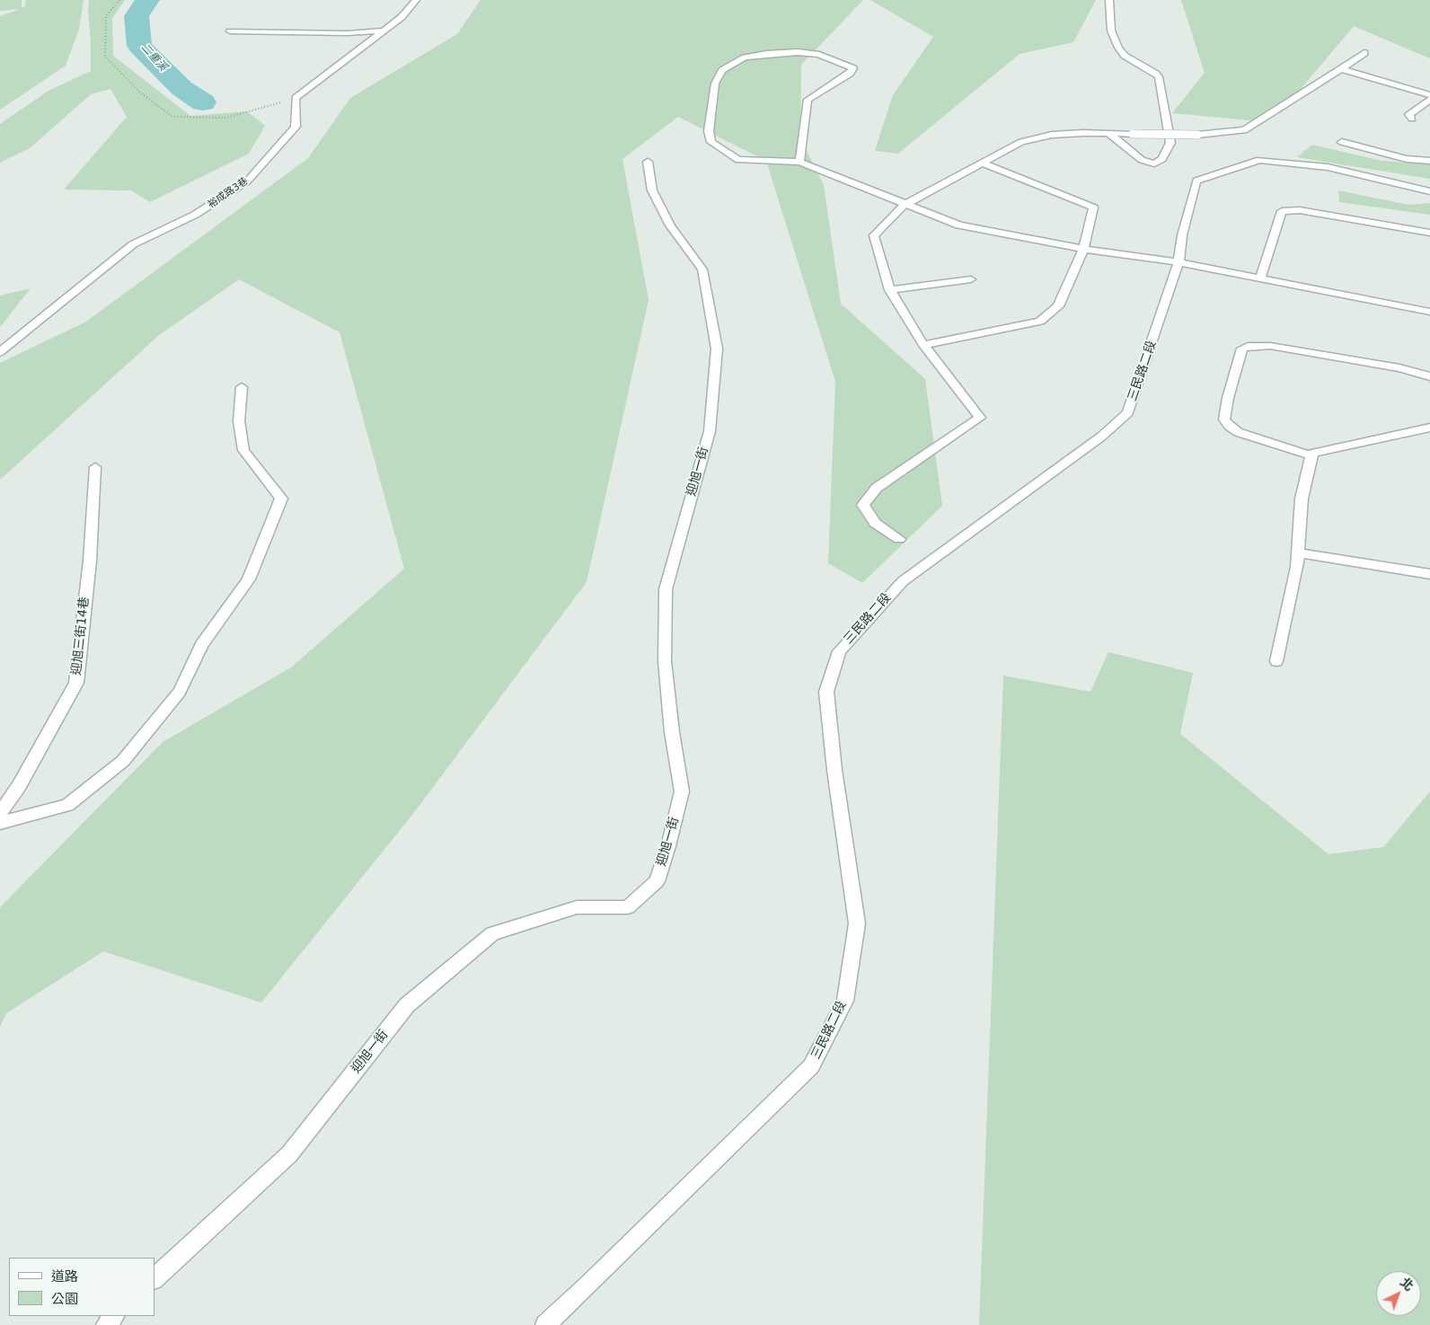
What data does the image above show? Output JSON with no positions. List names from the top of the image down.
{
  "streets": {
    "street": [
      "裕成路3巷",
      "三民路二段",
      "迎旭一街",
      "迎旭三街14巷"
    ]
  },
  "water": ["二重溪"],
  "legend": ["道路", "公園"],
  "north": "top right"
}
